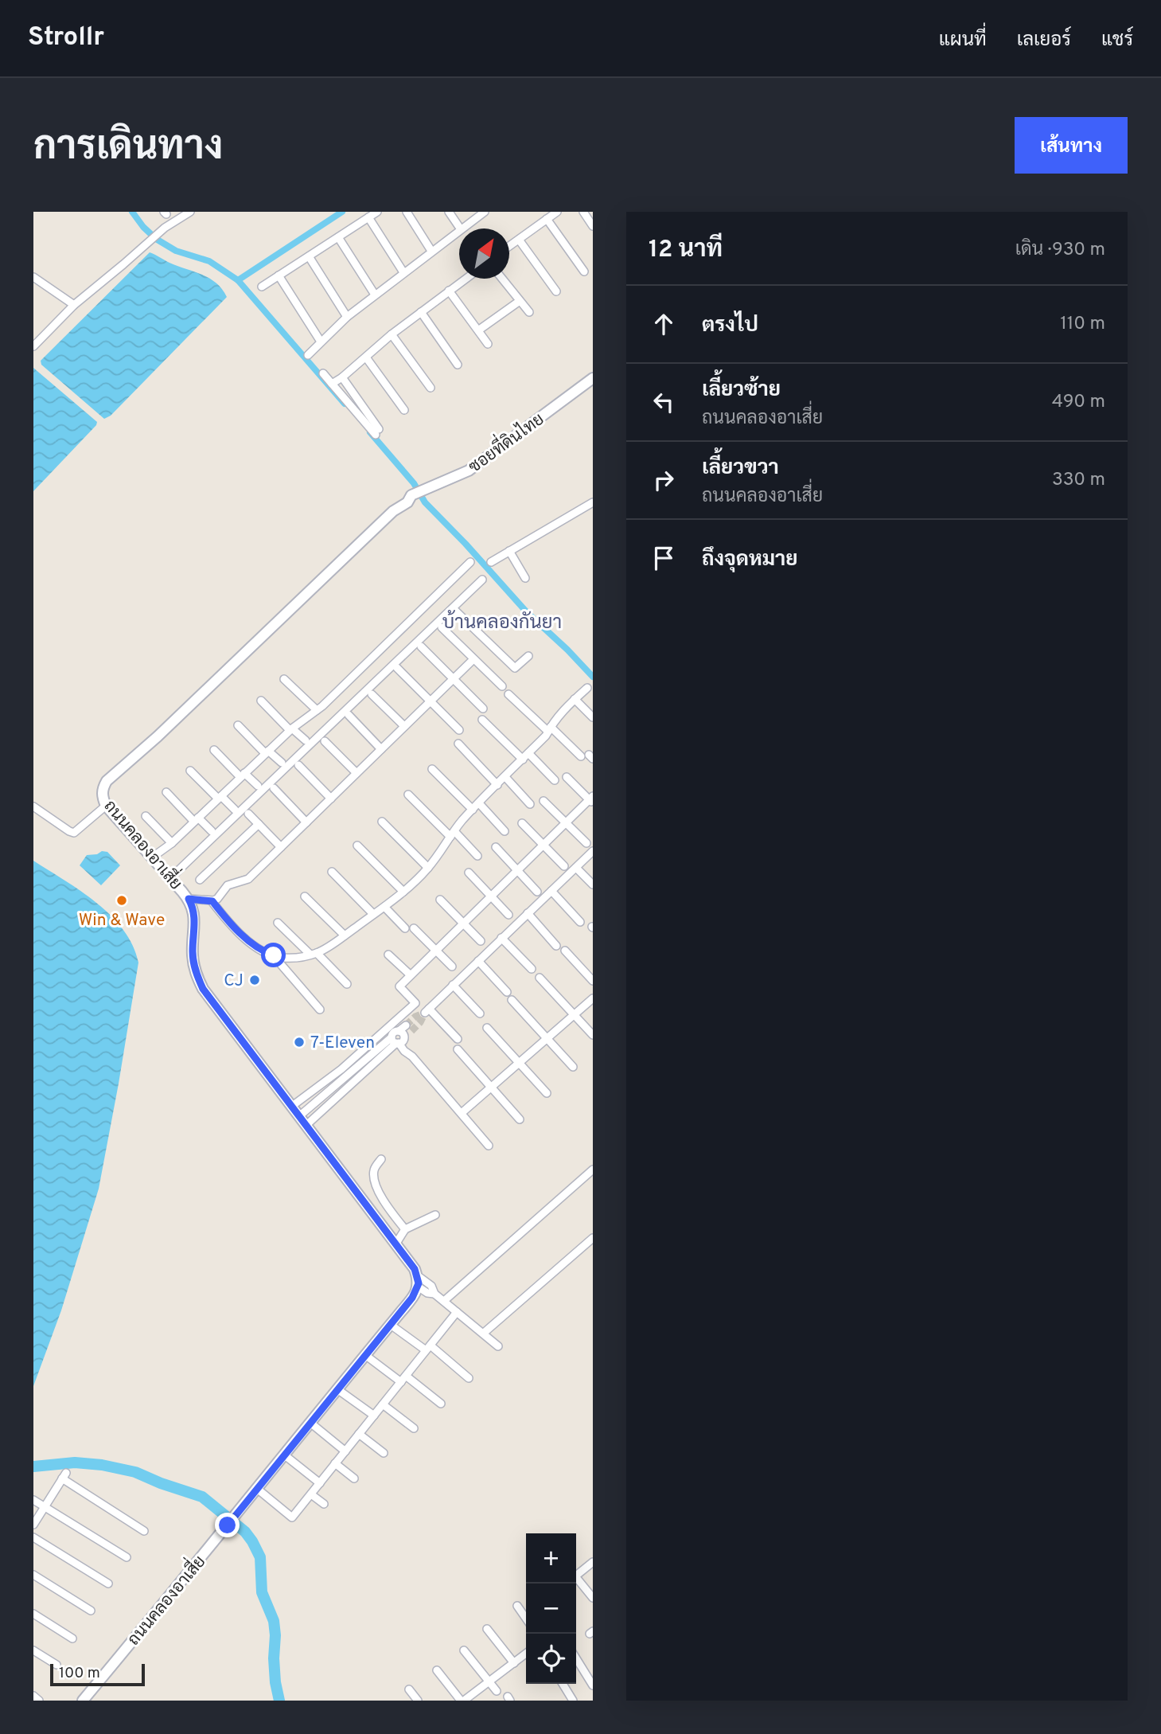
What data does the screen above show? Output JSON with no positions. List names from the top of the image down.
{
  "streets": {
    "street": ["ซอยที่ดินไทย", "ถนนคลองอาเสี่ย"]
  },
  "crossings": [
    ["ซอยที่ดินไทย", "ถนนคลองอาเสี่ย"]
  ],
  "districts": ["บ้านคลองกันยา"],
  "places": ["Win & Wave", "CJ", "7-Eleven"],
  "scale_bar": "100 m",
  "north": "top right",
  "page": {
    "header": "Strollr",
    "nav": ["แผนที่", "เลเยอร์", "แชร์"],
    "title": "การเดินทาง",
    "buttons": "เส้นทาง",
    "heading": ["12 นาที", "เดิน · 930 m"],
    "list": [
      ["ตรงไป", "110 m"],
      ["เลี้ยวซ้าย", "ถนนคลองอาเสี่ย", "490 m"],
      ["เลี้ยวขวา", "ถนนคลองอาเสี่ย", "330 m"],
      "ถึงจุดหมาย"
    ],
    "map_buttons": ["+", "−"],
    "scale": "100 m"
  }
}
